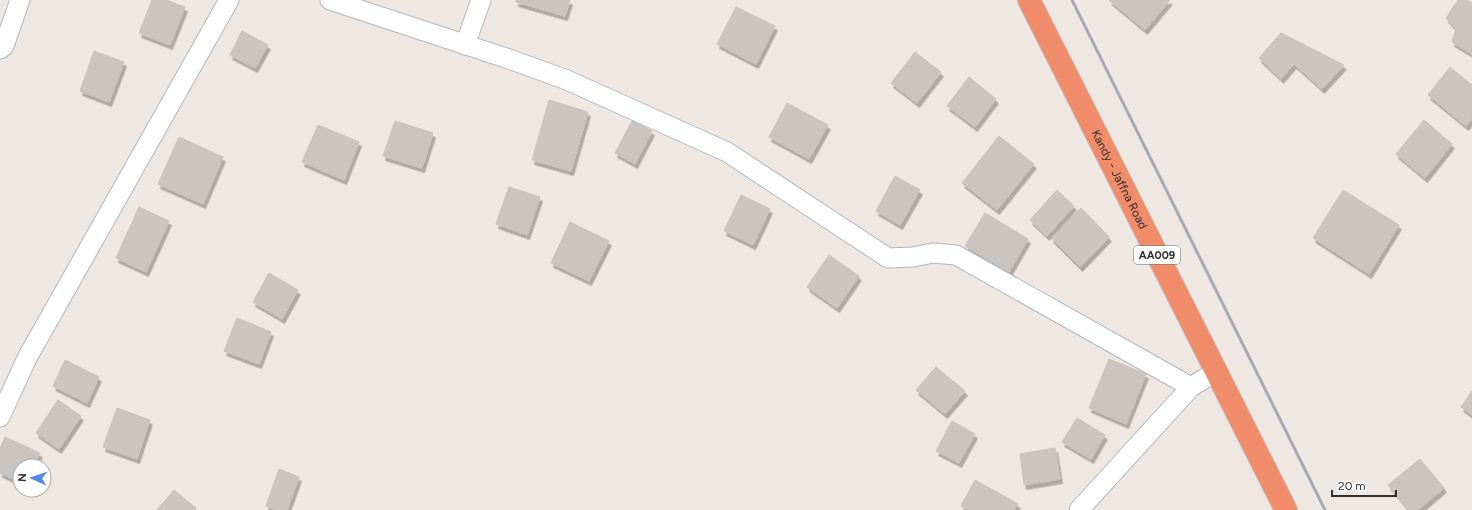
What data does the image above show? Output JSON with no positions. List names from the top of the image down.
{
  "streets": {
    "highway": ["Kandy - Jaffna Road", "AA009"]
  },
  "scale_bar": "20 m",
  "north": "left"
}
